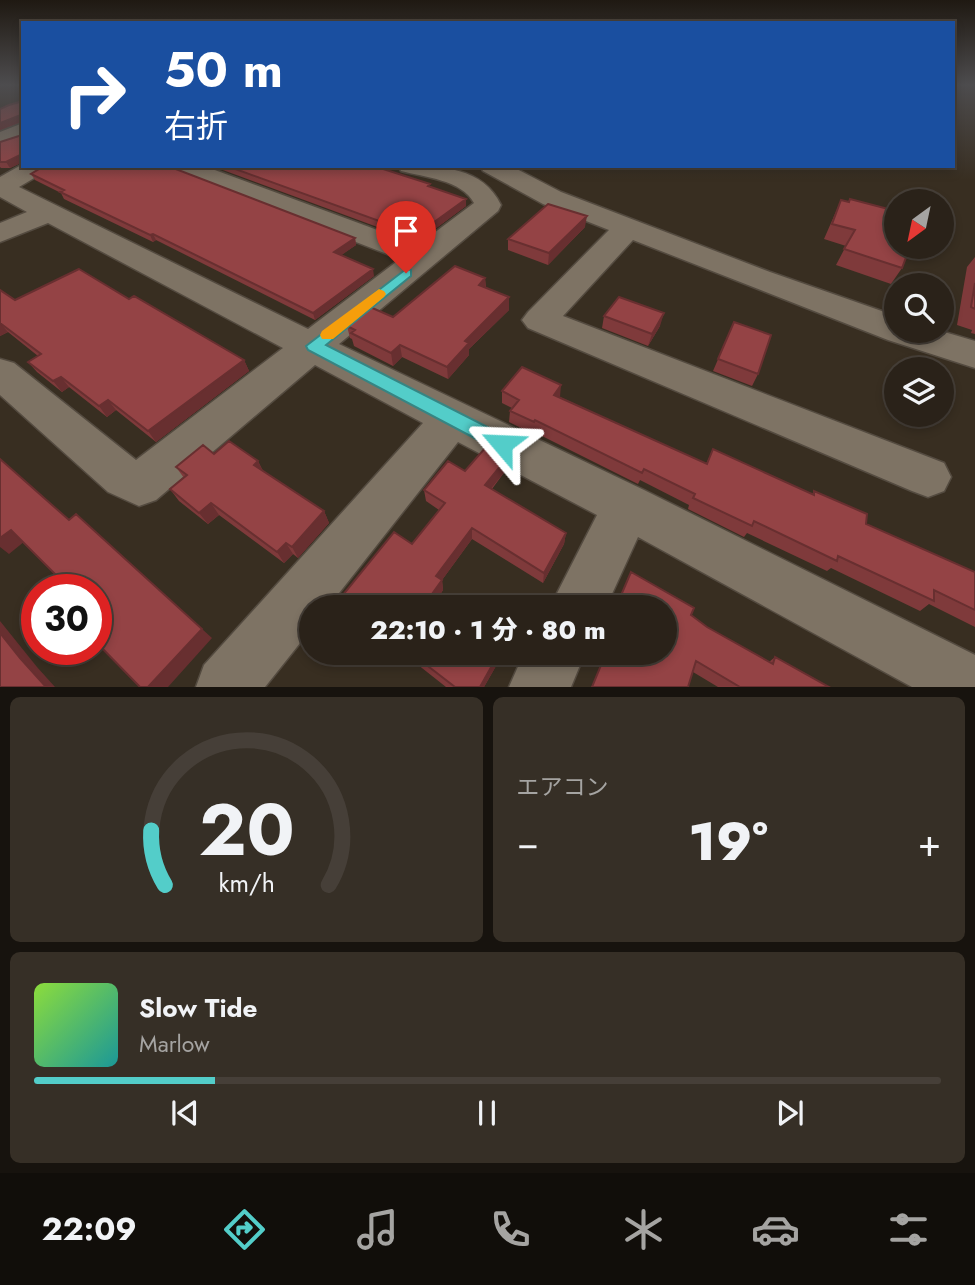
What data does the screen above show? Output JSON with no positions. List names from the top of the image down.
{
  "north": "bottom left",
  "page": {
    "turn": ["50 m", "右折"],
    "limit": "30",
    "trip": "22:10 · 1 分 · 80 m",
    "tile": "エアコン",
    "heat": ["−", "19°", "+"],
    "song": ["Slow Tide", "Marlow"],
    "tabs": "22:09",
    "gauge": ["20", "km/h"]
  }
}
